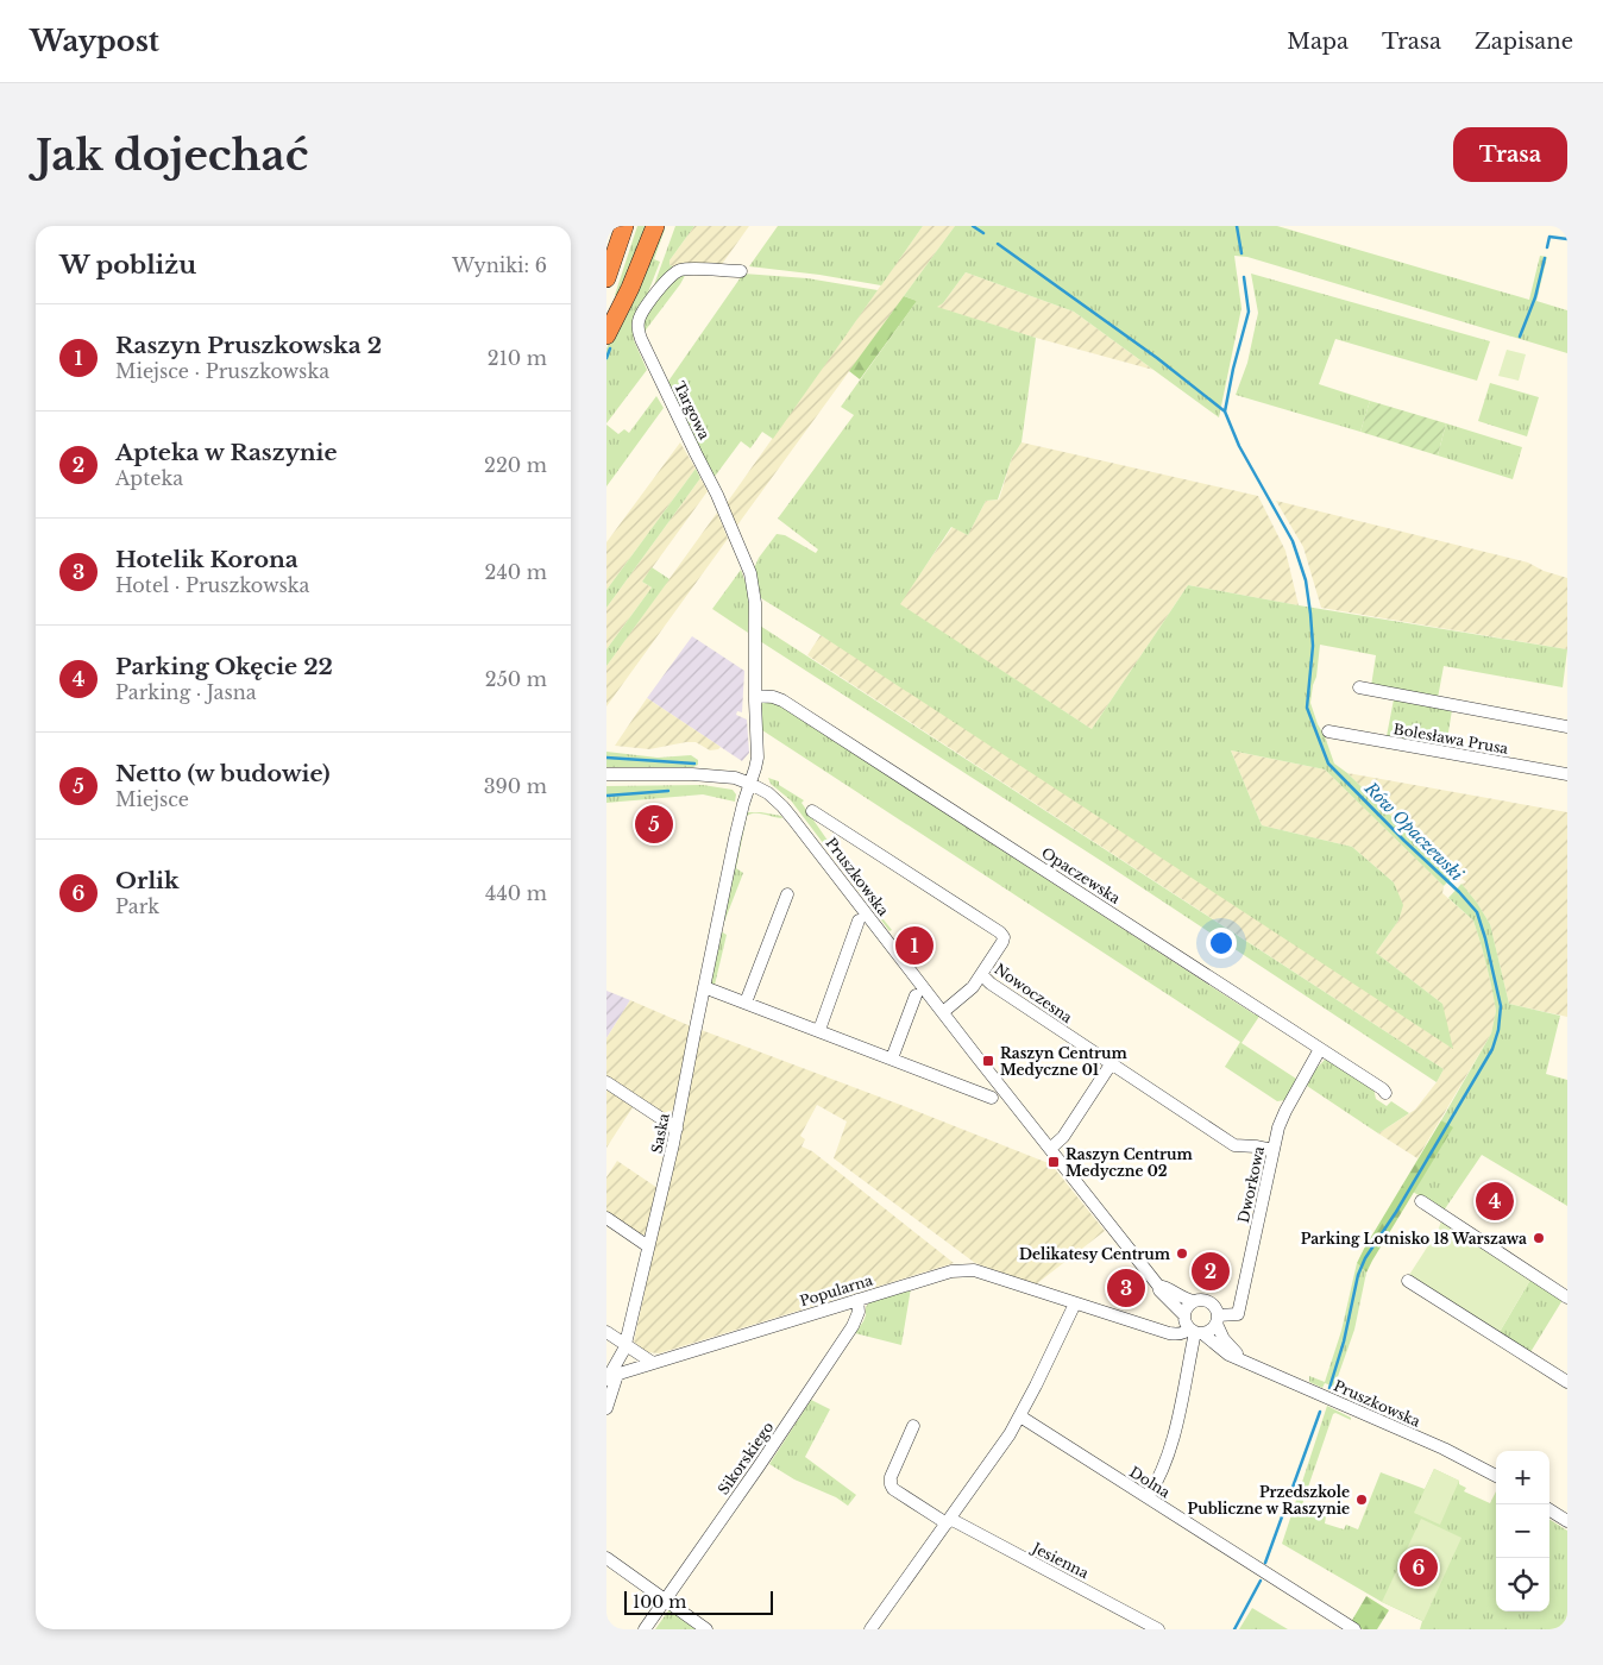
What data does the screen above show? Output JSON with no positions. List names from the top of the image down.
{
  "streets": {
    "street": [
      "Targowa",
      "Bolesława Prusa",
      "Opaczewska",
      "Pruszkowska",
      "Nowoczesna",
      "Saska",
      "Dworkowa",
      "Popularna",
      "Sikorskiego",
      "Dolna",
      "Jesienna"
    ]
  },
  "crossings": [
    ["Targowa", "Opaczewska"],
    ["Opaczewska", "Dworkowa"],
    ["Pruszkowska", "Saska"],
    ["Pruszkowska", "Dworkowa"],
    ["Pruszkowska", "Popularna"],
    ["Nowoczesna", "Dworkowa"],
    ["Saska", "Popularna"],
    ["Dworkowa", "Popularna"],
    ["Popularna", "Sikorskiego"]
  ],
  "water": ["Rów Opaczewski"],
  "places": {
    "transit": ["Raszyn Centrum Medyczne 01", "Raszyn Centrum Medyczne 02"],
    "other": ["Parking Lotnisko 18 Warszawa", "Delikatesy Centrum", "Przedszkole Publiczne w Raszynie"]
  },
  "scale_bar": "100 m",
  "page": {
    "header": "Waypost",
    "nav": ["Mapa", "Trasa", "Zapisane"],
    "buttons": "Trasa",
    "title": "Jak dojechać",
    "heading": ["W pobliżu", "Wyniki: 6"],
    "list": [
      {
        "mark": "1",
        "name": "Raszyn Pruszkowska 2",
        "note": "Miejsce · Pruszkowska",
        "value": "210 m"
      },
      {
        "mark": "2",
        "name": "Apteka w Raszynie",
        "note": "Apteka",
        "value": "220 m"
      },
      {
        "mark": "3",
        "name": "Hotelik Korona",
        "note": "Hotel · Pruszkowska",
        "value": "240 m"
      },
      {
        "mark": "4",
        "name": "Parking Okęcie 22",
        "note": "Parking · Jasna",
        "value": "250 m"
      },
      {
        "mark": "5",
        "name": "Netto (w budowie)",
        "note": "Miejsce",
        "value": "390 m"
      },
      {
        "mark": "6",
        "name": "Orlik",
        "note": "Park",
        "value": "440 m"
      }
    ],
    "pins": [
      "5",
      "1",
      "4",
      "2",
      "3",
      "6"
    ],
    "map_buttons": ["+", "−"],
    "scale": "100 m"
  }
}
